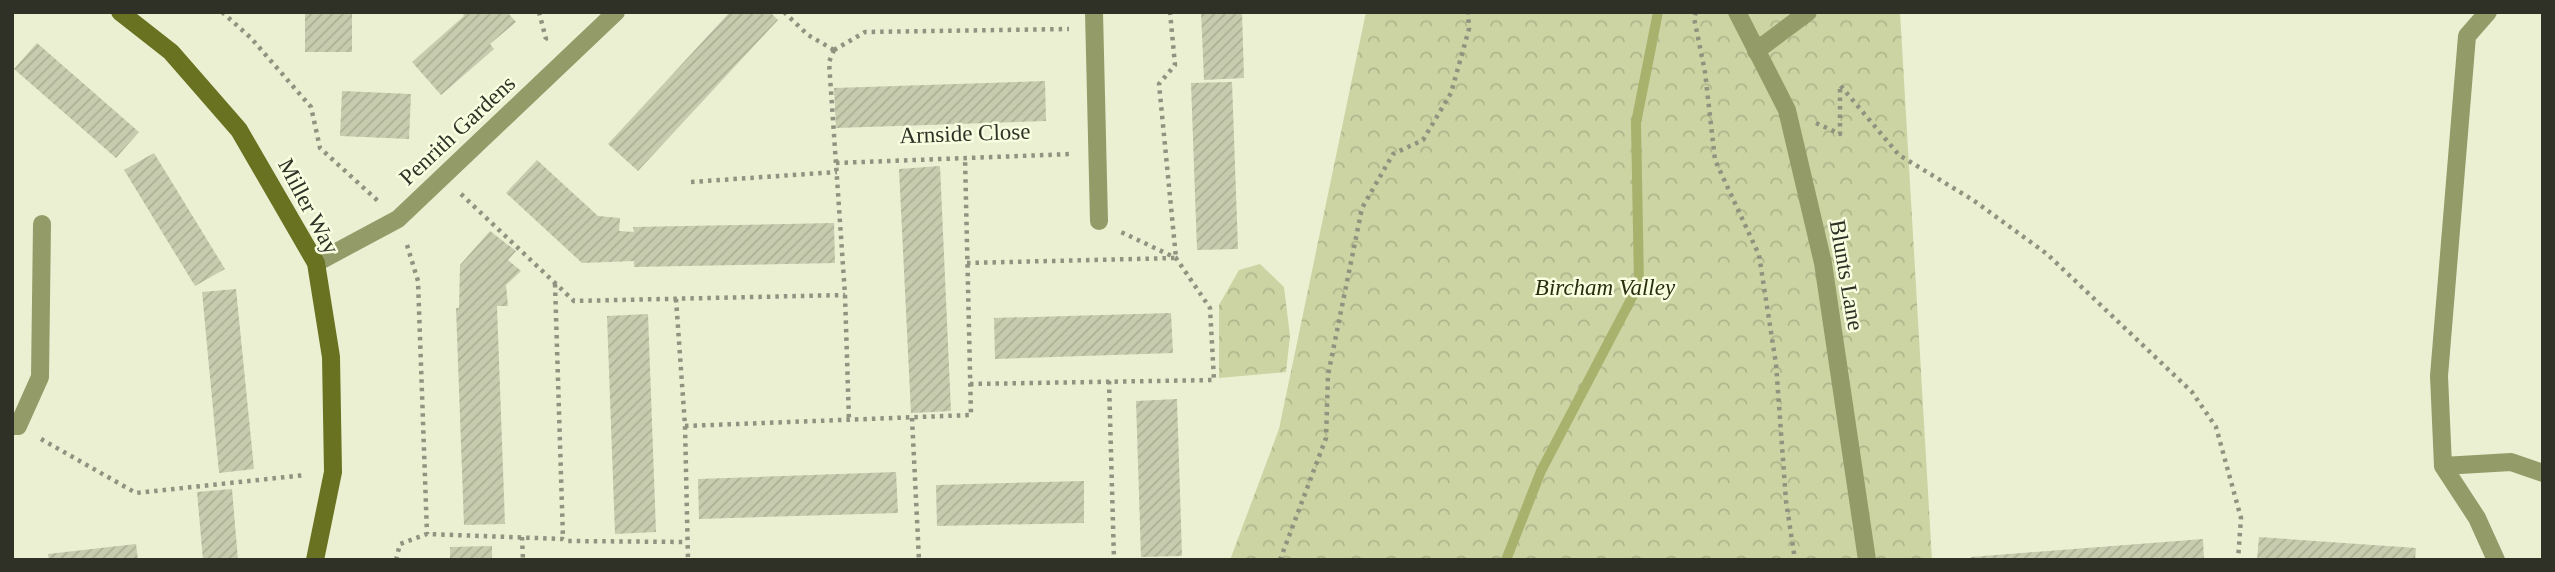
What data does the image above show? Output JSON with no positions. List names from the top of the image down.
{
  "streets": {
    "street": ["Penrith Gardens", "Miller Way", "Blunts Lane"],
    "path": ["Arnside Close"]
  },
  "crossings": [
    ["Penrith Gardens", "Miller Way"]
  ],
  "parks": ["Bircham Valley"]
}
